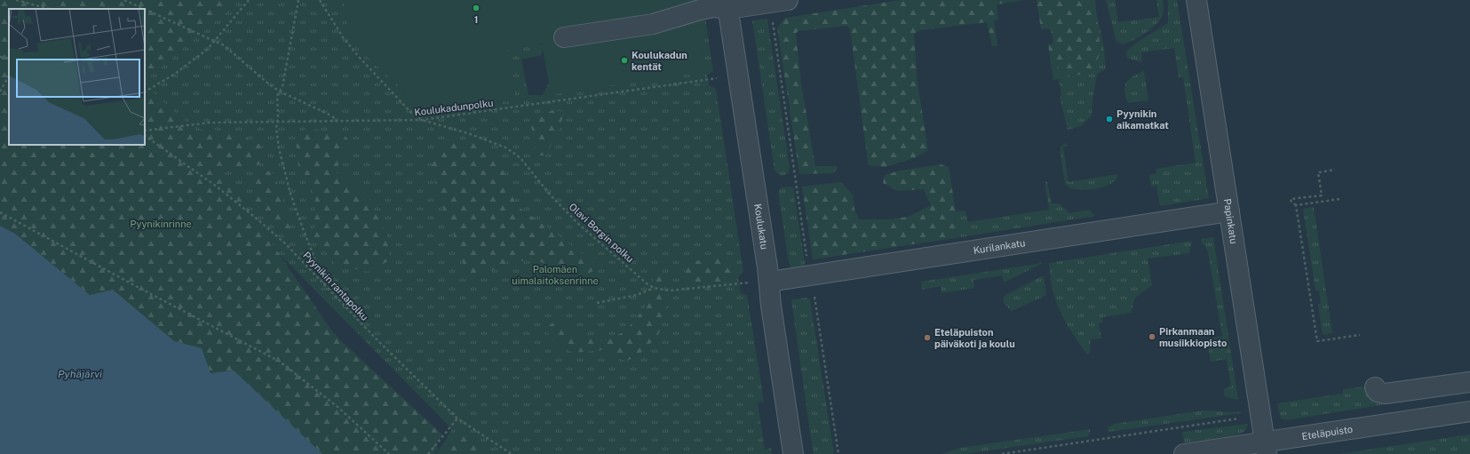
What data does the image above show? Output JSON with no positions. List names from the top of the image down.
{
  "streets": {
    "street": [
      "Papinkatu",
      "Koulukatu",
      "Kurilankatu",
      "Eteläpuisto"
    ],
    "path": ["Koulukadunpolku", "Olavi Borgin polku", "Pyynikin rantapolku"]
  },
  "crossings": [
    ["Koulukadunpolku", "Olavi Borgin polku"],
    ["Papinkatu", "Kurilankatu"],
    ["Papinkatu", "Eteläpuisto"],
    ["Koulukatu", "Olavi Borgin polku"],
    ["Koulukatu", "Kurilankatu"],
    ["Olavi Borgin polku", "Kurilankatu"]
  ],
  "water": ["Pyhäjärvi"],
  "parks": ["Pyynikinrinne", "Palomäen uimalaitoksenrinne"],
  "places": [
    "1",
    "Koulukadun kentät",
    "Pyynikin aikamatkat",
    "Pirkanmaan musiikkiopisto",
    "Eteläpuiston päiväkoti ja koulu"
  ]
}
